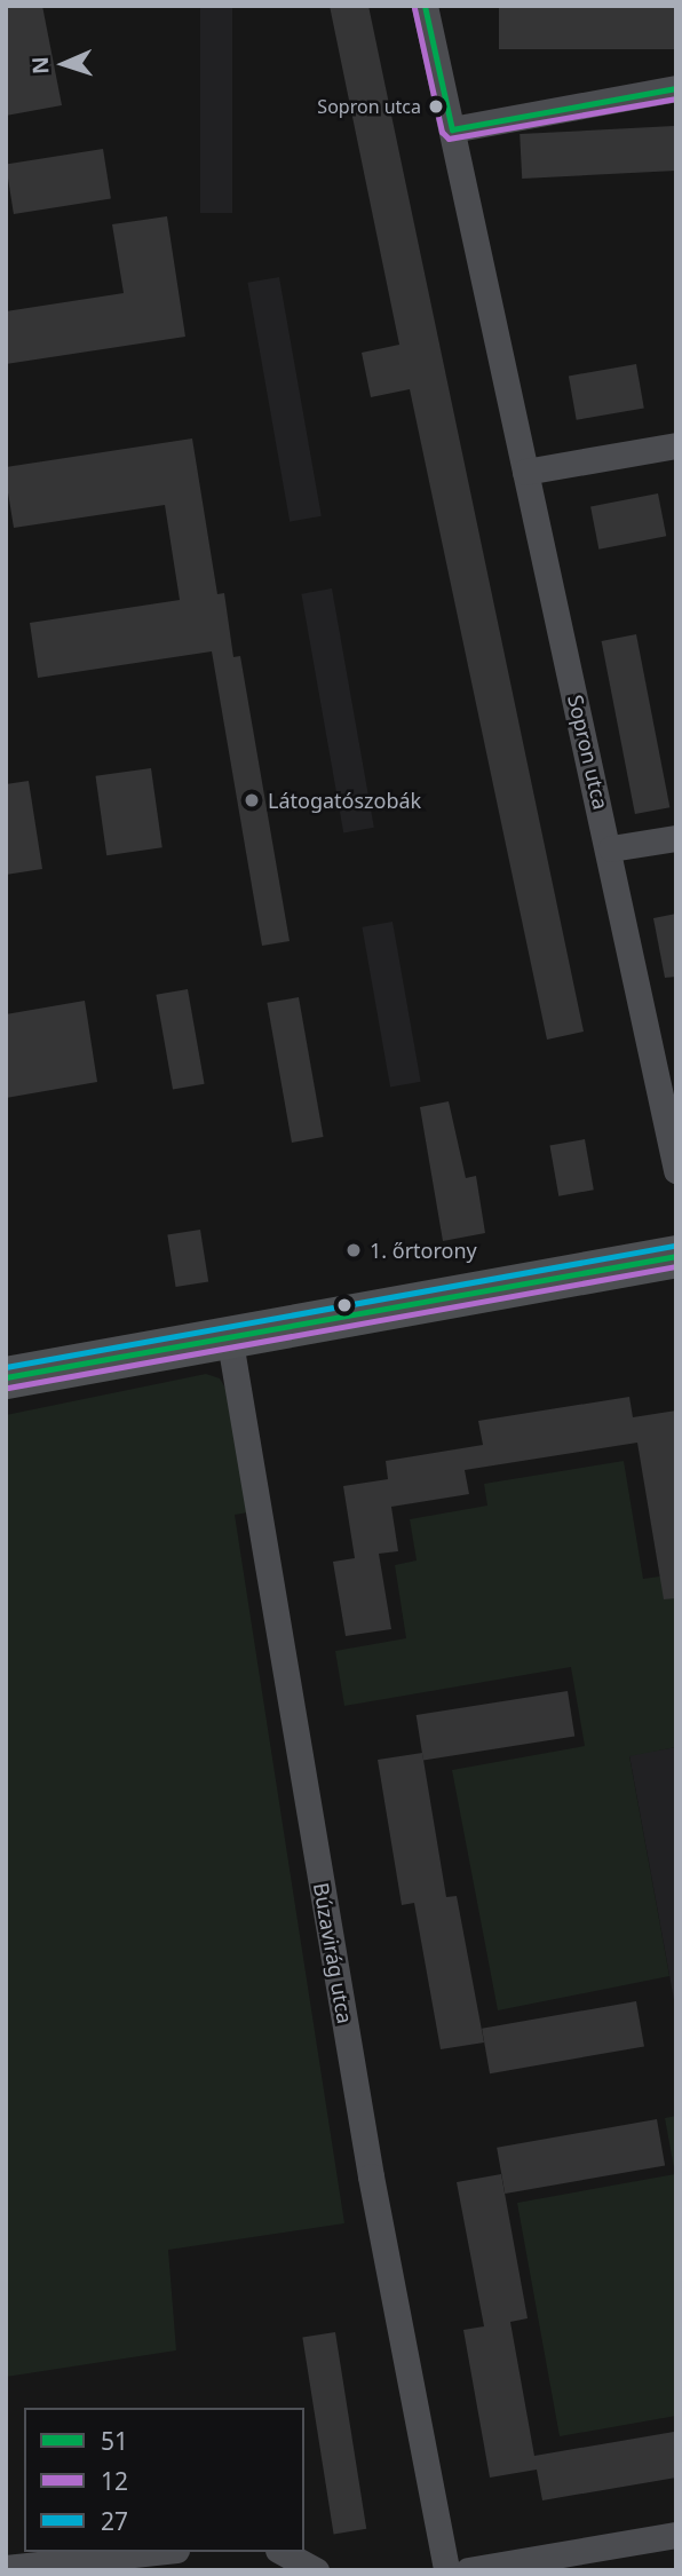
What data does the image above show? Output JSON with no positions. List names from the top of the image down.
{
  "streets": {
    "street": ["Sopron utca", "Búzavirág utca"]
  },
  "places": ["Sopron utca", "Látogatószobák", "1. őrtorony"],
  "lines": ["transit line 51", "transit line 12", "transit line 27"],
  "legend": ["51", "12", "27"],
  "north": "left"
}
